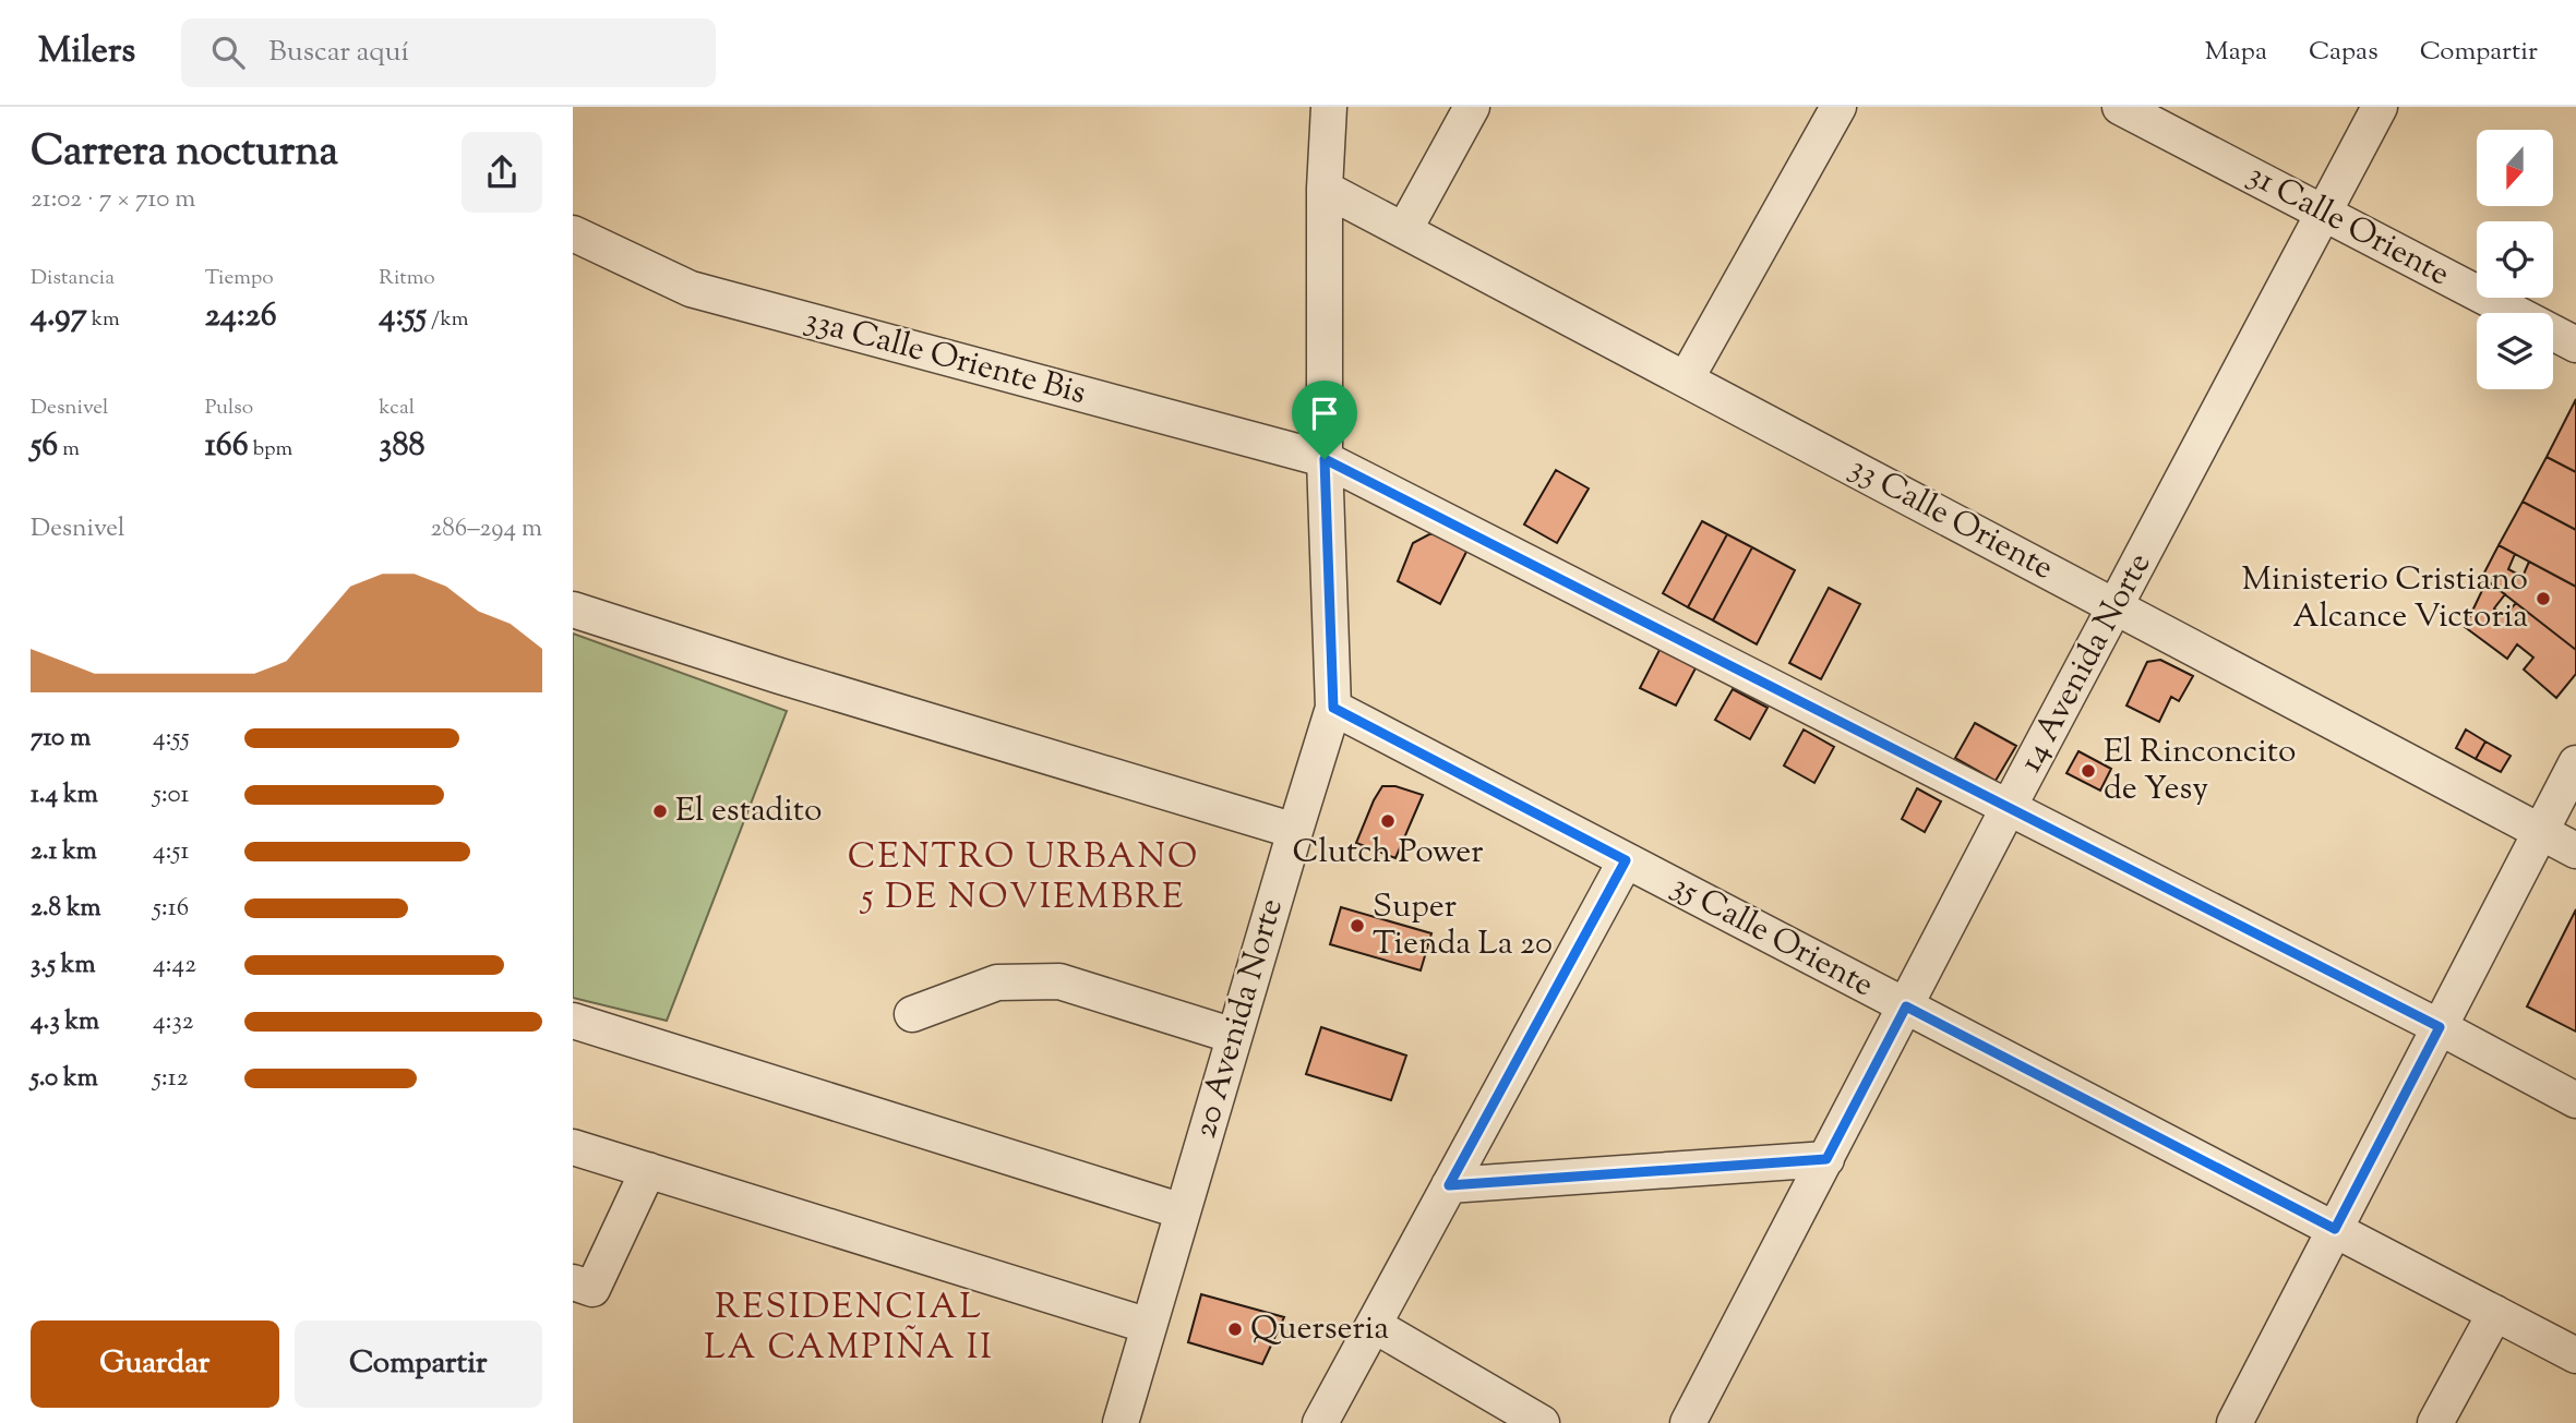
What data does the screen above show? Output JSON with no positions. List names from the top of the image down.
{
  "streets": {
    "street": [
      "31 Calle Oriente",
      "33a Calle Oriente Bis",
      "33 Calle Oriente",
      "14 Avenida Norte",
      "35 Calle Oriente",
      "20 Avenida Norte"
    ]
  },
  "crossings": [
    ["31 Calle Oriente", "14 Avenida Norte"],
    ["33a Calle Oriente Bis", "14 Avenida Norte"],
    ["33a Calle Oriente Bis", "20 Avenida Norte"],
    ["33 Calle Oriente", "14 Avenida Norte"],
    ["33 Calle Oriente", "20 Avenida Norte"],
    ["14 Avenida Norte", "35 Calle Oriente"],
    ["35 Calle Oriente", "20 Avenida Norte"]
  ],
  "districts": ["CENTRO URBANO 5 DE NOVIEMBRE", "RESIDENCIAL LA CAMPIÑA II"],
  "places": [
    "Ministerio Cristiano Alcance Victoria",
    "El Rinconcito de Yesy",
    "El estadito",
    "Clutch Power",
    "Super Tienda La 20",
    "Querseria"
  ],
  "north": "bottom",
  "page": {
    "header": "Milers",
    "search": "Buscar aquí",
    "nav": ["Mapa", "Capas", "Compartir"],
    "heading": ["Carrera nocturna", "21:02 · 7 × 710 m"],
    "stats": [
      ["Distancia", "4.97 km"],
      ["Tiempo", "24:26"],
      ["Ritmo", "4:55 /km"],
      ["Desnivel", "56 m"],
      ["Pulso", "166 bpm"],
      ["kcal", "388"]
    ],
    "chart": ["Desnivel", "286–294 m"],
    "list": [
      {
        "name": "710 m",
        "note": "4:55"
      },
      {
        "name": "1.4 km",
        "note": "5:01"
      },
      {
        "name": "2.1 km",
        "note": "4:51"
      },
      {
        "name": "2.8 km",
        "note": "5:16"
      },
      {
        "name": "3.5 km",
        "note": "4:42"
      },
      {
        "name": "4.3 km",
        "note": "4:32"
      },
      {
        "name": "5.0 km",
        "note": "5:12"
      }
    ],
    "buttons": ["Guardar", "Compartir"]
  }
}
